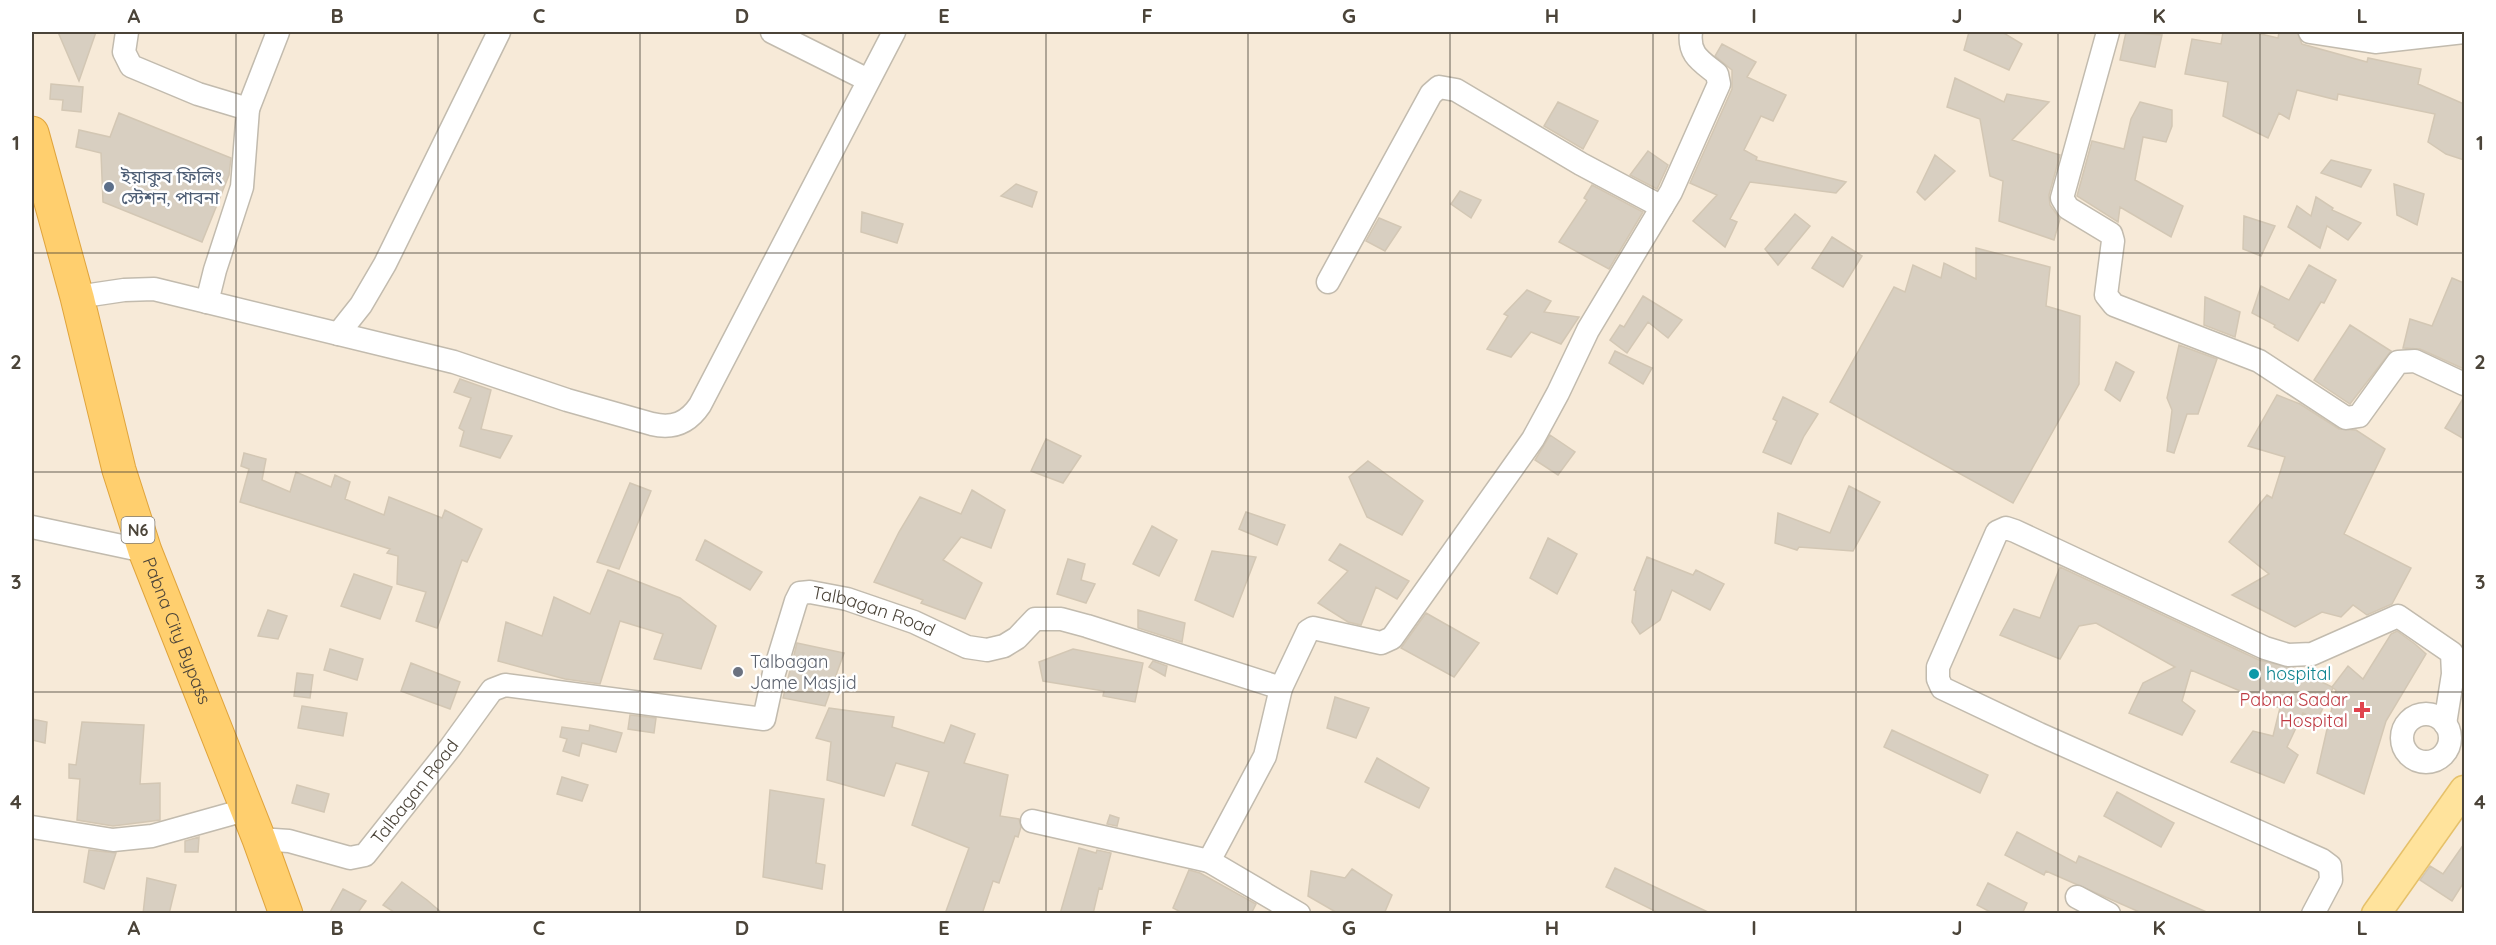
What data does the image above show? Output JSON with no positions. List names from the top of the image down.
{
  "streets": {
    "highway": ["N6", "Pabna City Bypass"],
    "street": ["Talbagan Road"]
  },
  "crossings": [
    ["Talbagan Road", "Pabna City Bypass"]
  ],
  "places": {
    "other": ["ইয়াকুব ফিলিং স্টেশন, পাবনা", "Talbagan Jame Masjid", "hospital"],
    "health": ["Pabna Sadar Hospital"]
  },
  "grid": {
    "columns": [
      "A",
      "B",
      "C",
      "D",
      "E",
      "F",
      "G",
      "H",
      "I",
      "J",
      "K",
      "L"
    ],
    "rows": [
      "1",
      "2",
      "3",
      "4"
    ]
  }
}
